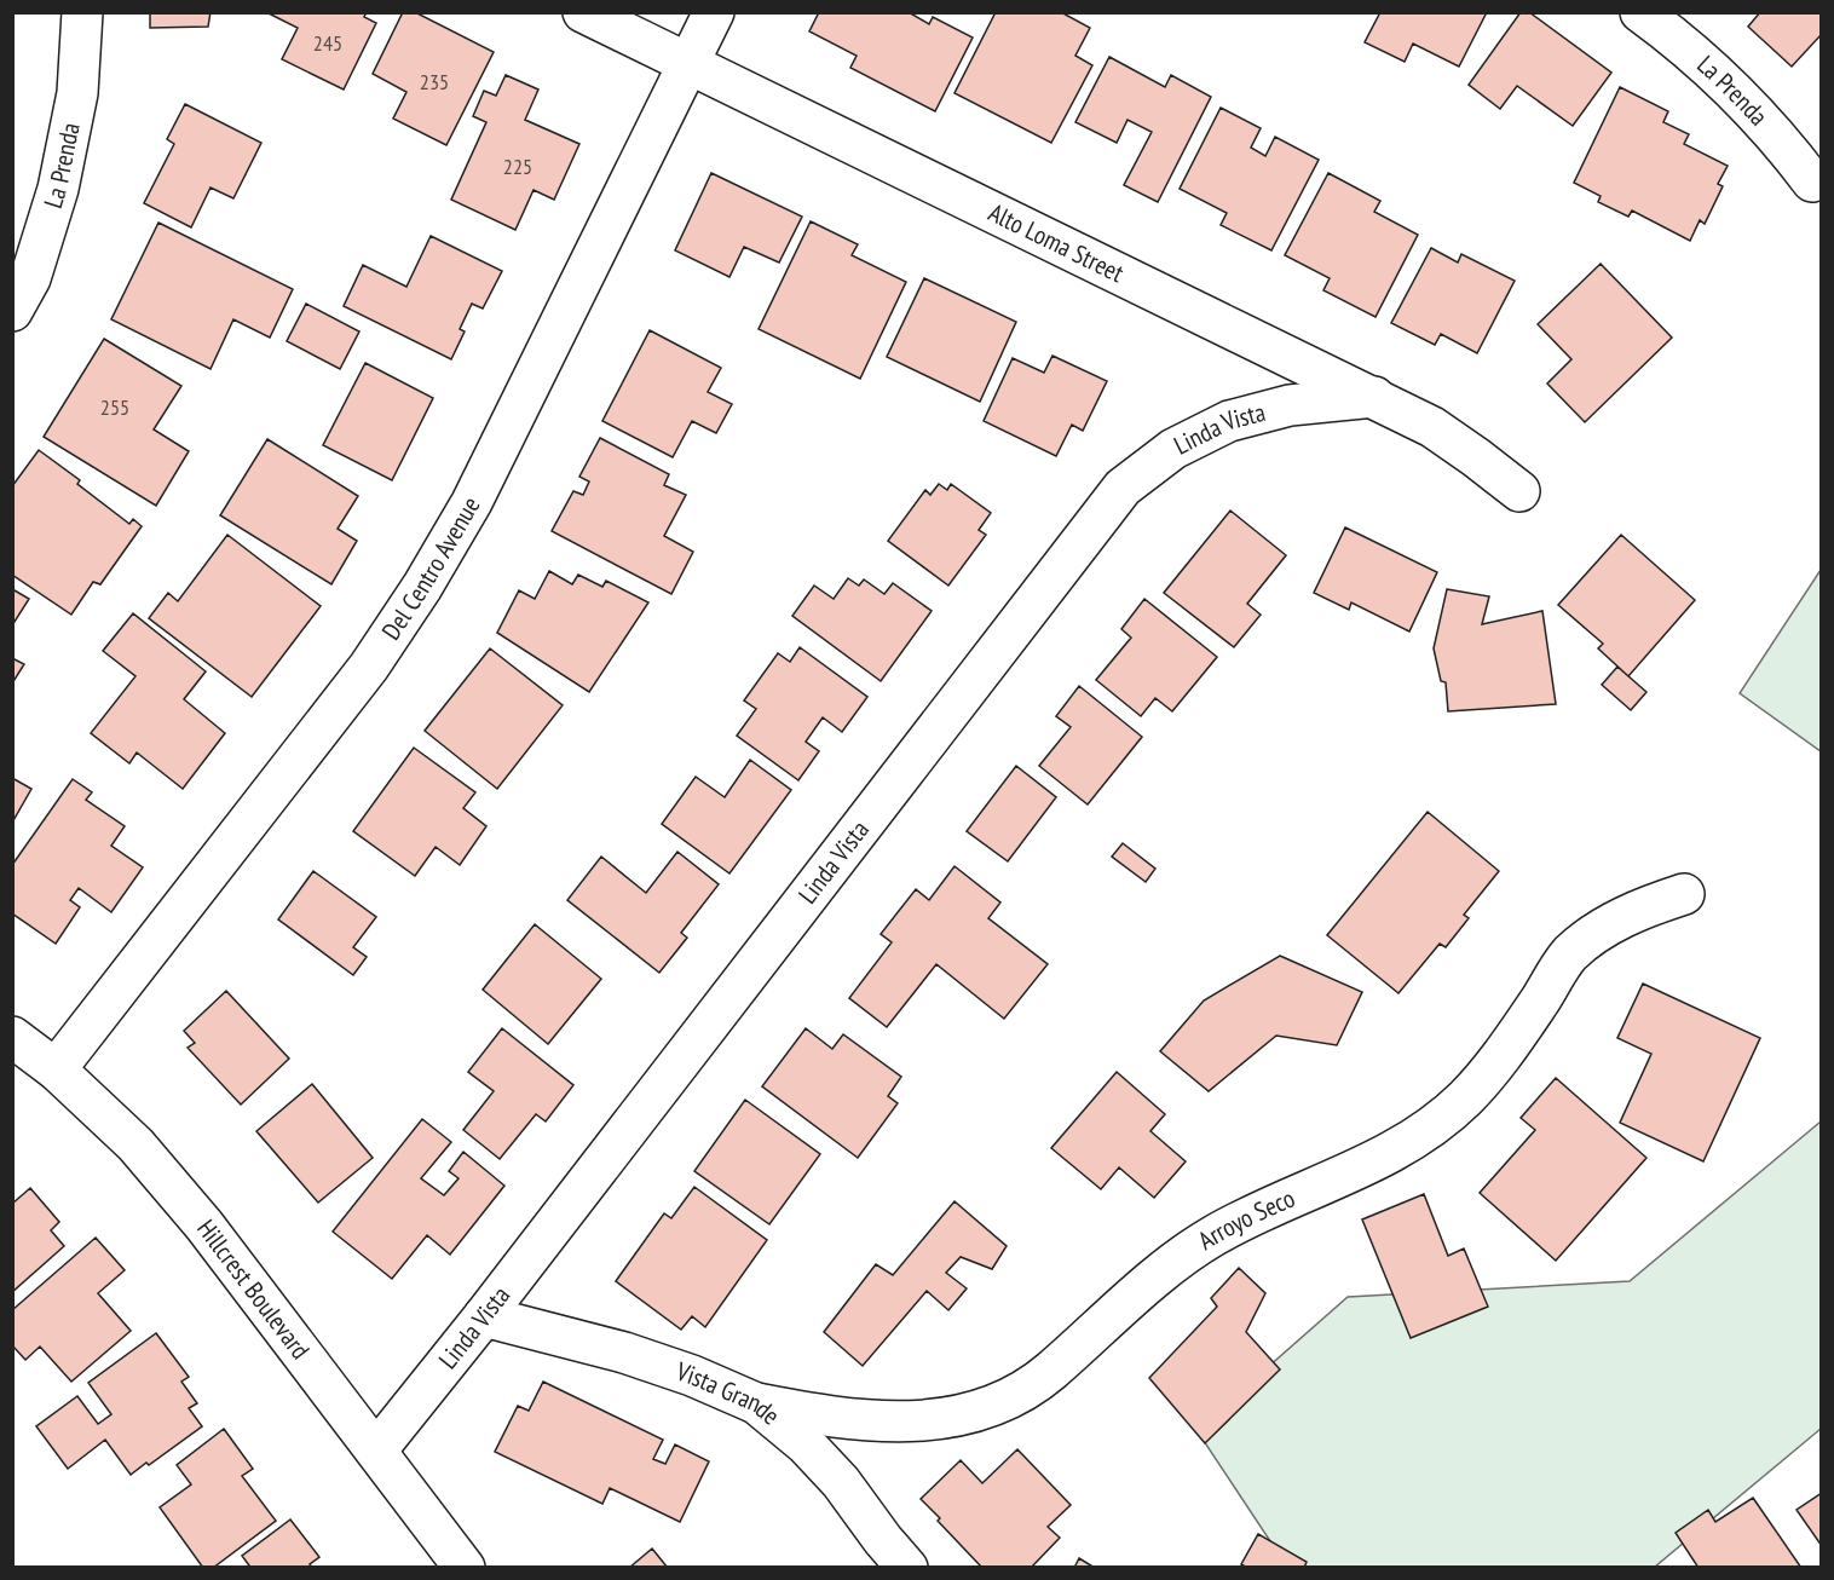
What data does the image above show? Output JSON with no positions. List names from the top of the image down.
{
  "streets": {
    "street": [
      "La Prenda",
      "Alto Loma Street",
      "Linda Vista",
      "Del Centro Avenue",
      "Arroyo Seco",
      "Hillcrest Boulevard",
      "Vista Grande"
    ]
  },
  "crossings": [
    ["Alto Loma Street", "Linda Vista"],
    ["Alto Loma Street", "Del Centro Avenue"],
    ["Linda Vista", "Hillcrest Boulevard"],
    ["Linda Vista", "Vista Grande"],
    ["Del Centro Avenue", "Hillcrest Boulevard"],
    ["Arroyo Seco", "Vista Grande"]
  ],
  "house_numbers": [
    "245",
    "235",
    "225",
    "255"
  ]
}
